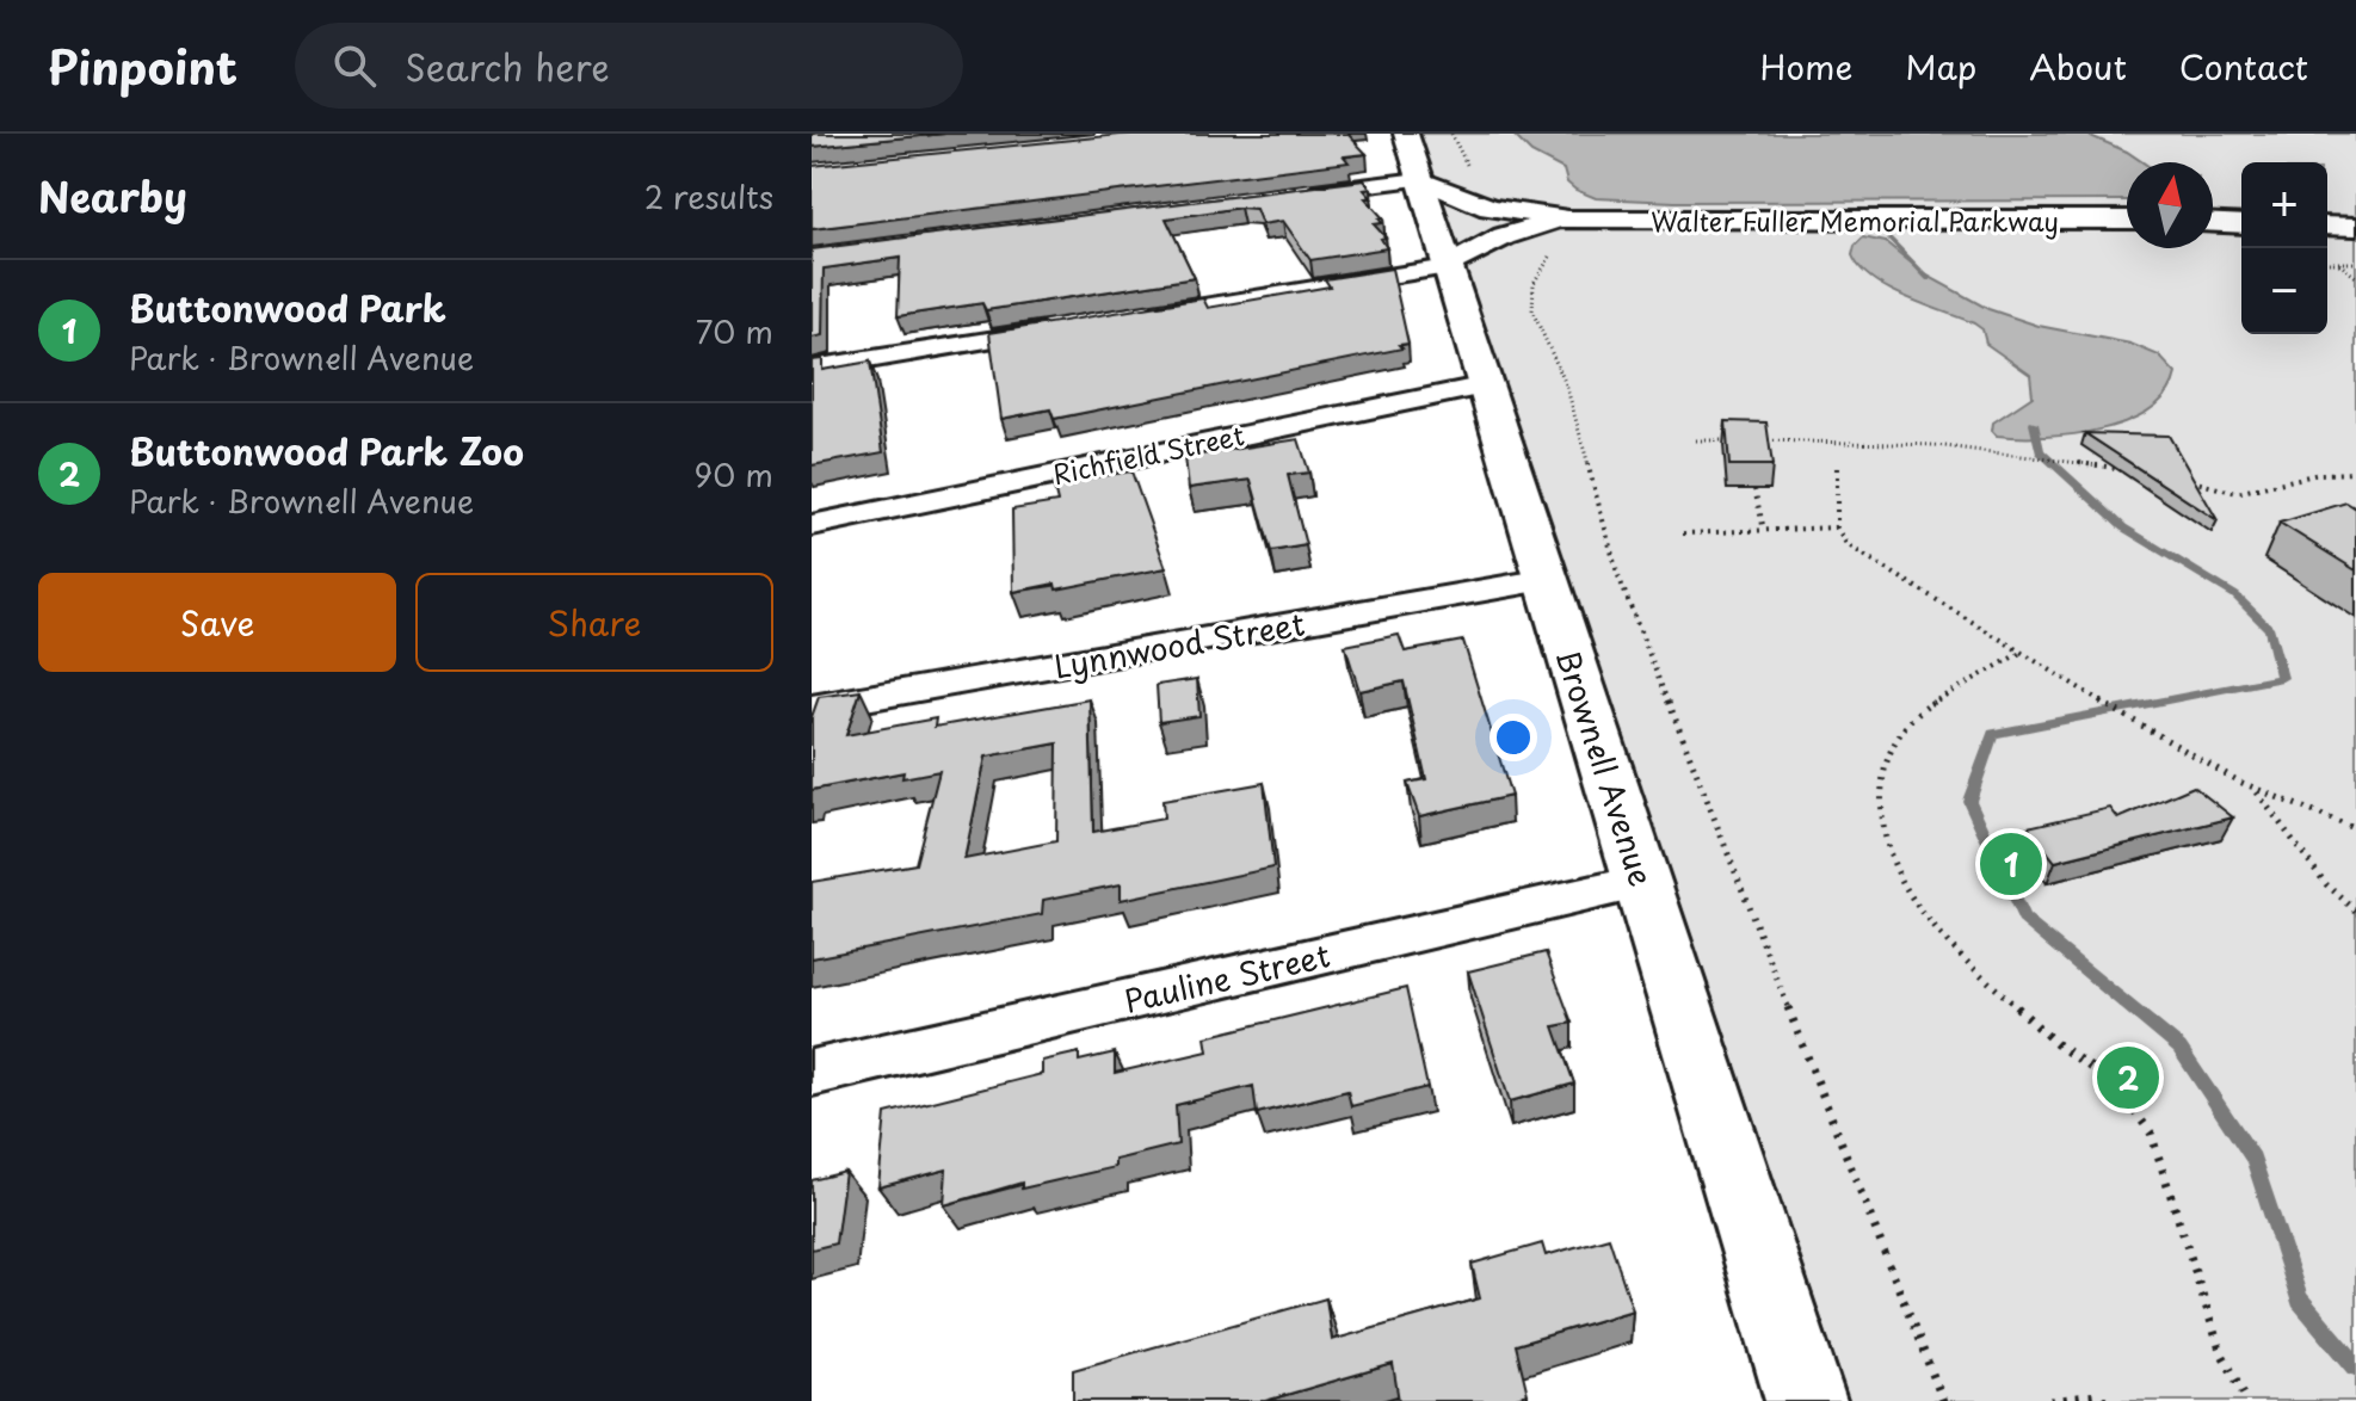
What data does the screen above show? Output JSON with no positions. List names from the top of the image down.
{
  "streets": {
    "main road": ["Brownell Avenue"],
    "street": [
      "Walter Fuller Memorial Parkway",
      "Richfield Street",
      "Lynnwood Street",
      "Pauline Street"
    ]
  },
  "crossings": [
    ["Walter Fuller Memorial Parkway", "Brownell Avenue"],
    ["Richfield Street", "Brownell Avenue"],
    ["Lynnwood Street", "Brownell Avenue"],
    ["Brownell Avenue", "Pauline Street"]
  ],
  "north": "top",
  "page": {
    "header": "Pinpoint",
    "search": "Search here",
    "nav": [
      "Home",
      "Map",
      "About",
      "Contact"
    ],
    "heading": ["Nearby", "2 results"],
    "map_buttons": ["+", "−"],
    "list": [
      {
        "mark": "1",
        "name": "Buttonwood Park",
        "note": "Park · Brownell Avenue",
        "value": "70 m"
      },
      {
        "mark": "2",
        "name": "Buttonwood Park Zoo",
        "note": "Park · Brownell Avenue",
        "value": "90 m"
      }
    ],
    "buttons": ["Save", "Share"],
    "pins": ["1", "2"]
  }
}
